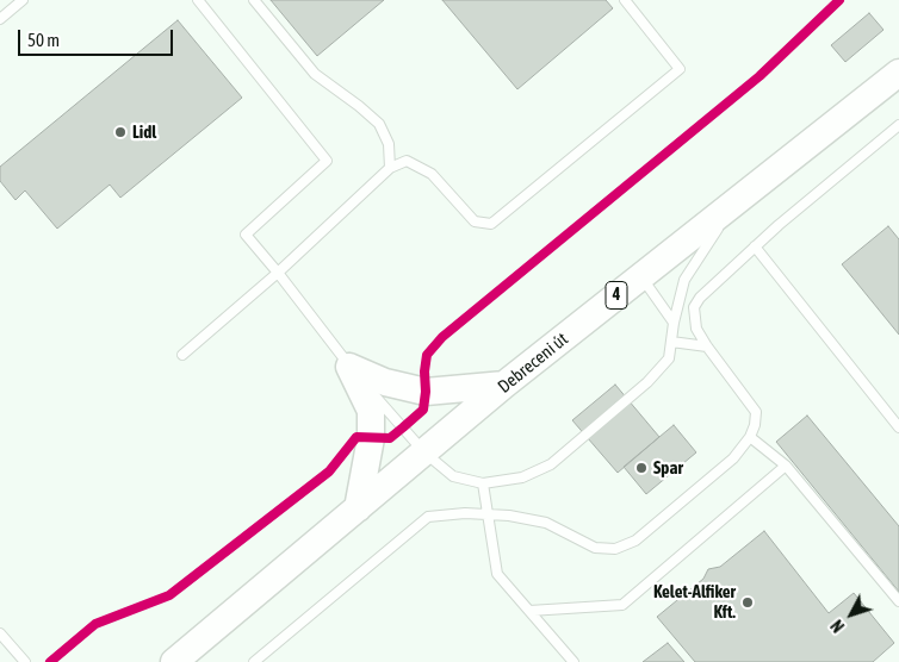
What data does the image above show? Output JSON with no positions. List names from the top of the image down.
{
  "streets": {
    "main road": ["4", "Debreceni út"]
  },
  "places": ["Lidl", "Spar", "Kelet-Alfiker Kft."],
  "scale_bar": "50 m",
  "north": "bottom left"
}
